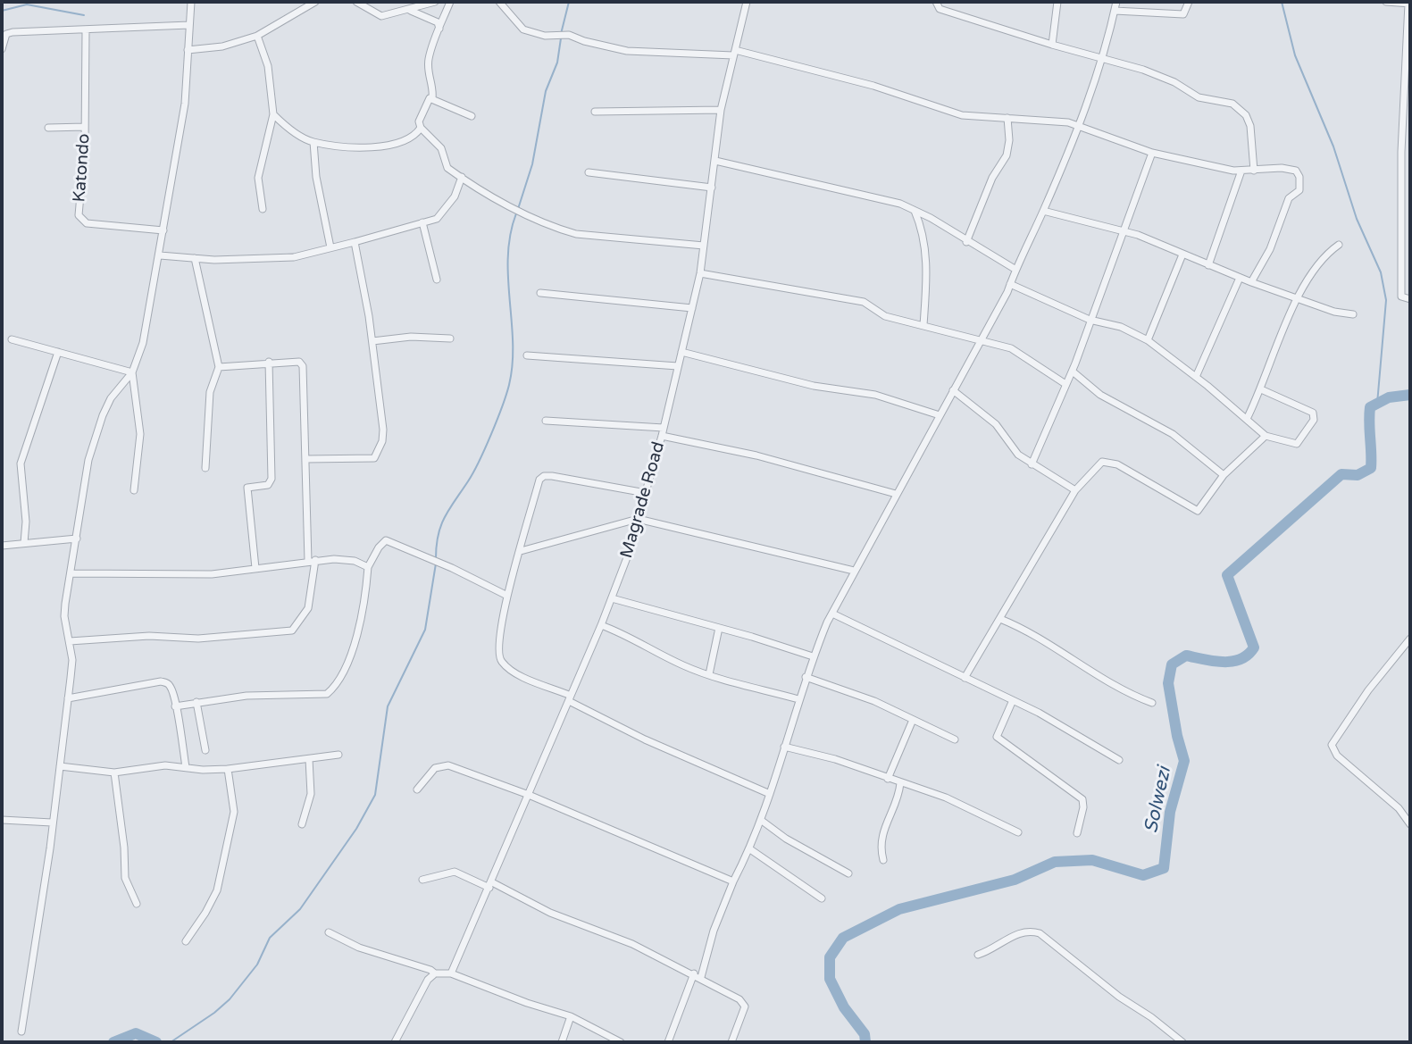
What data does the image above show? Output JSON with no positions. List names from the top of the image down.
{
  "streets": {
    "street": ["Katondo", "Magrade Road"]
  },
  "water": ["Solwezi"]
}
